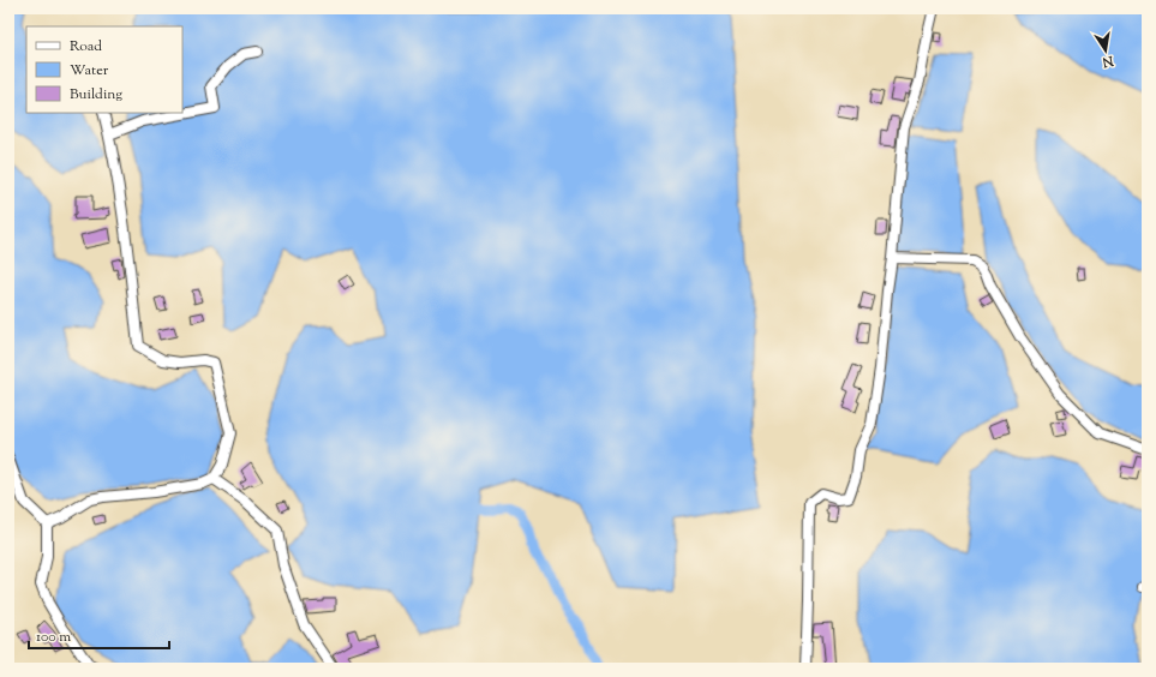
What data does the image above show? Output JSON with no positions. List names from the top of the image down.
{
  "legend": ["Road", "Water", "Building"],
  "scale_bar": "100 m",
  "north": "bottom"
}
